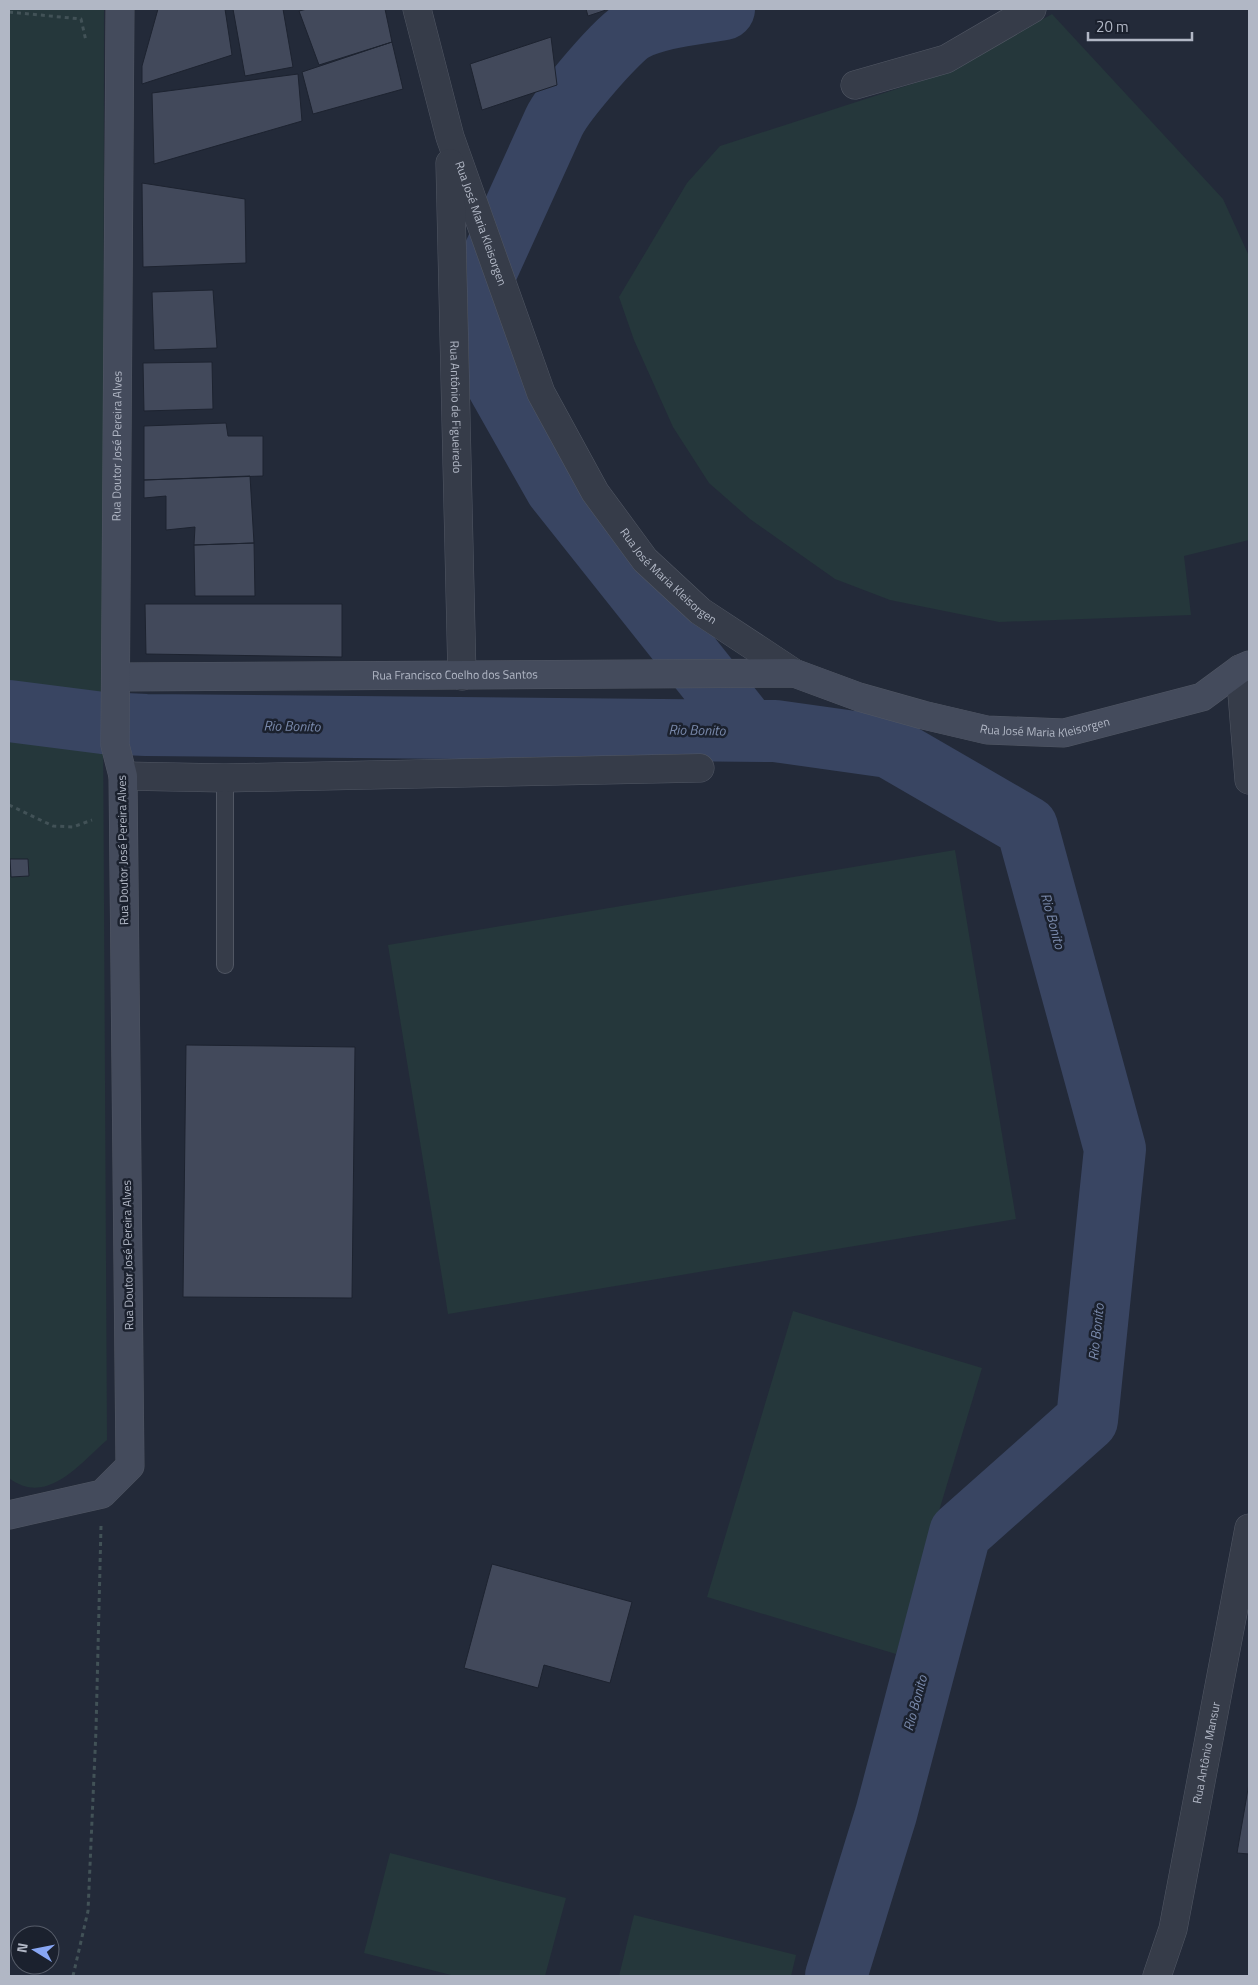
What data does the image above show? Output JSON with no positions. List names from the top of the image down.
{
  "streets": {
    "street": [
      "Rua José Maria Kleisorgen",
      "Rua Antônio de Figueiredo",
      "Rua Doutor José Pereira Alves",
      "Rua Francisco Coelho dos Santos",
      "Rua Antônio Mansur"
    ]
  },
  "crossings": [
    ["Rua José Maria Kleisorgen", "Rua Antônio de Figueiredo"],
    ["Rua José Maria Kleisorgen", "Rua Francisco Coelho dos Santos"],
    ["Rua Antônio de Figueiredo", "Rua Francisco Coelho dos Santos"],
    ["Rua Doutor José Pereira Alves", "Rua Francisco Coelho dos Santos"]
  ],
  "water": ["Rio Bonito"],
  "scale_bar": "20 m",
  "north": "left"
}
